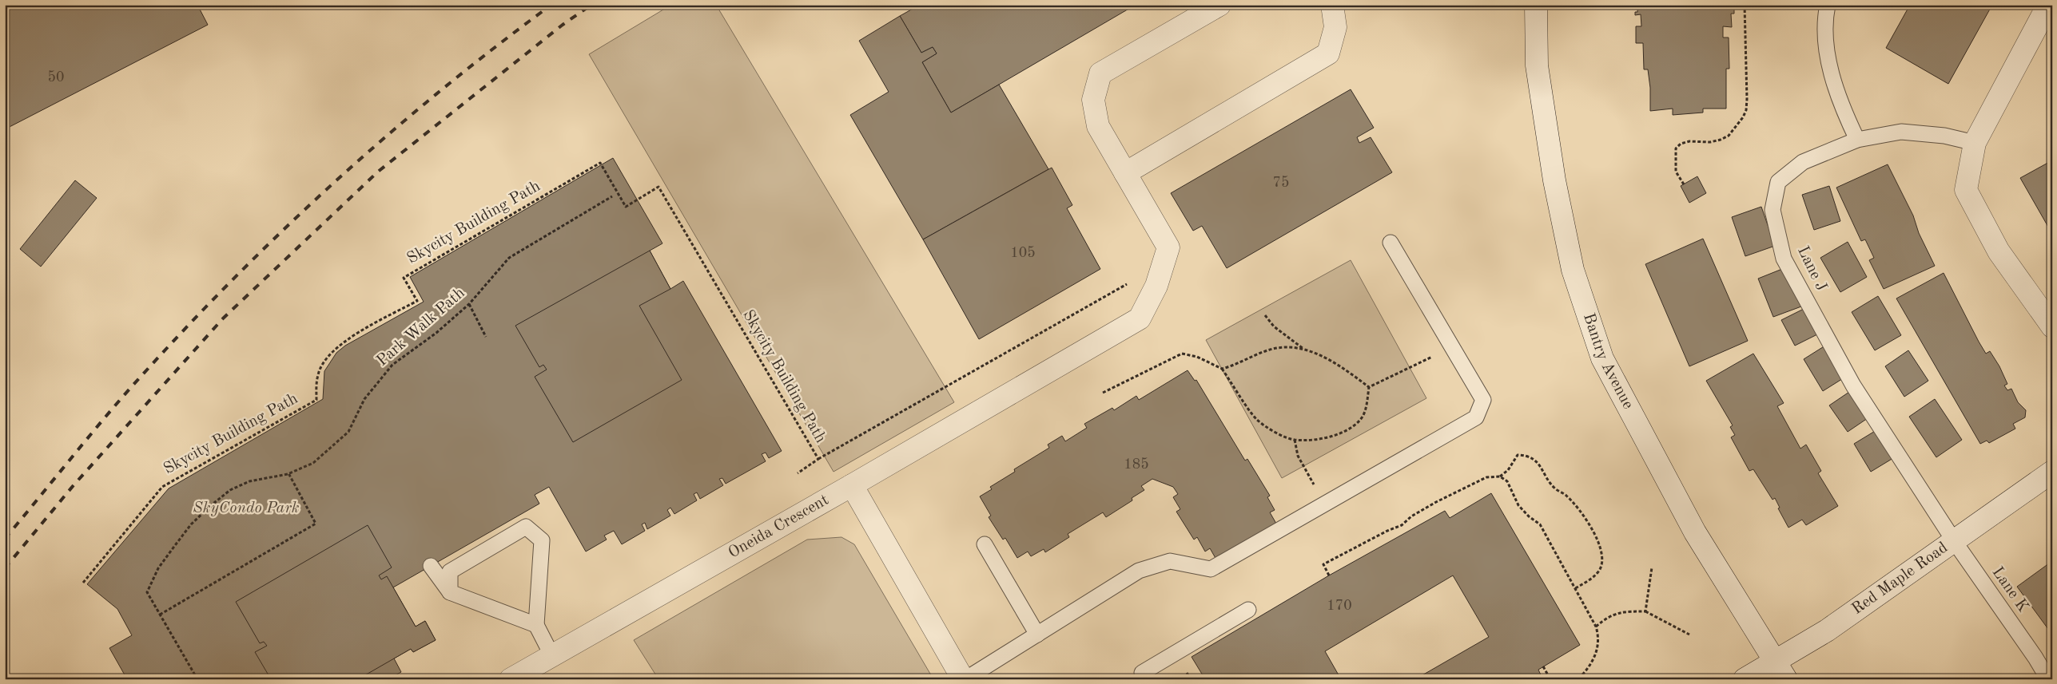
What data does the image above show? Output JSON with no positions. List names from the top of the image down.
{
  "streets": {
    "street": ["Bantry Avenue", "Oneida Crescent", "Red Maple Road"],
    "lane": ["Lane J", "Lane K"],
    "path": ["Skycity Building Path", "Park Walk Path"]
  },
  "crossings": [
    ["Lane J", "Red Maple Road"],
    ["Lane J", "Lane K"],
    ["Bantry Avenue", "Red Maple Road"],
    ["Red Maple Road", "Lane K"]
  ],
  "parks": ["SkyCondo Park"],
  "house_numbers": [
    "50",
    "75",
    "105",
    "185",
    "170"
  ]
}
